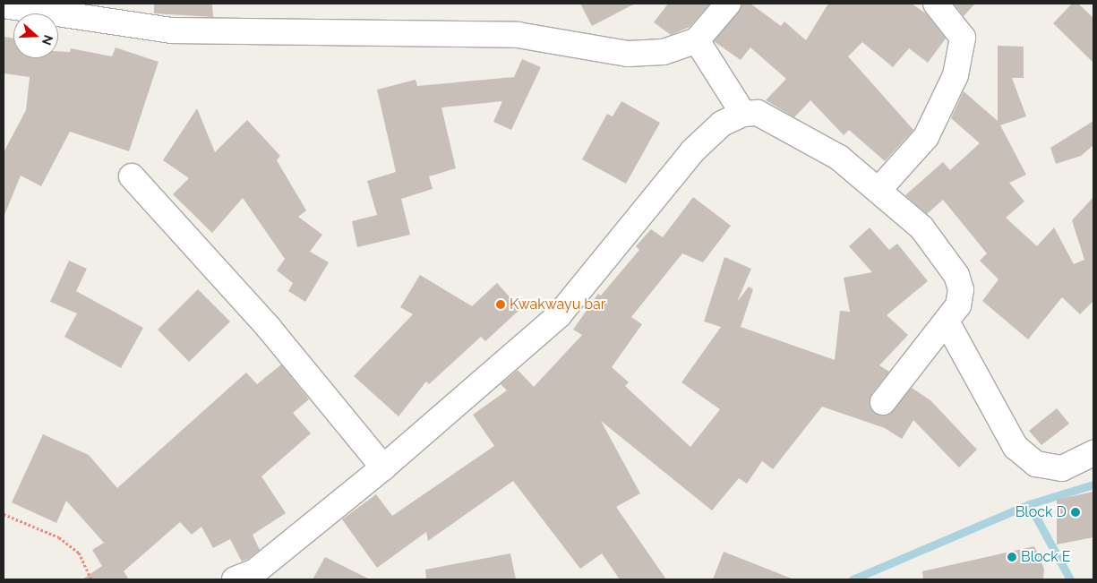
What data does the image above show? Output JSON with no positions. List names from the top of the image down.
{
  "places": ["Kwakwayu bar", "Block D", "Block E"],
  "north": "right"
}
